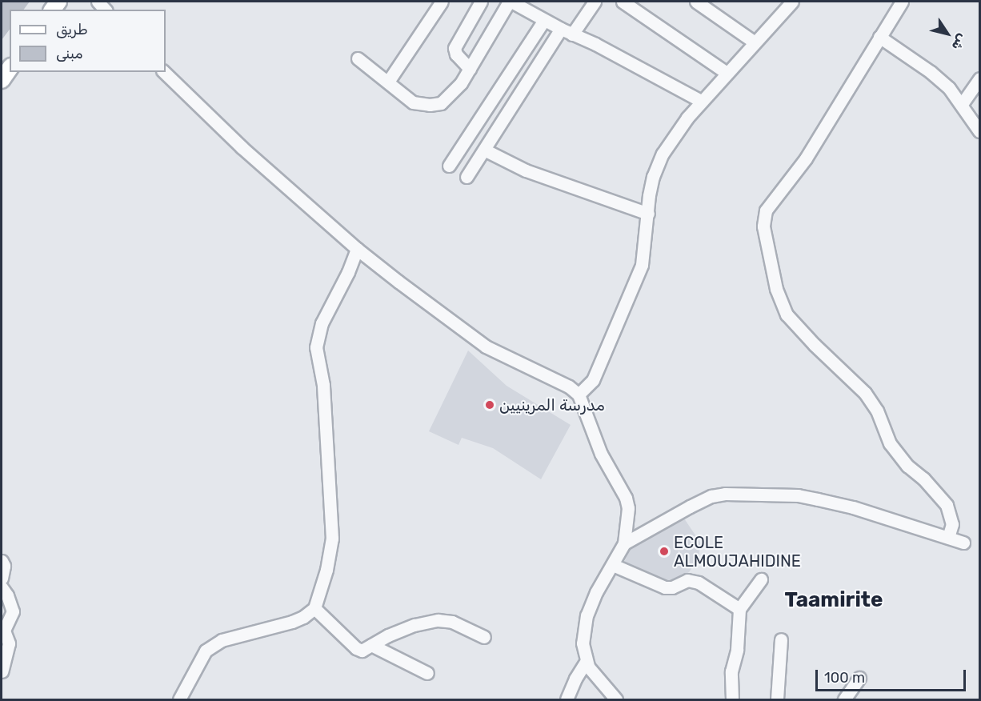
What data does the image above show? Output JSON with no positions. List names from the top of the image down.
{
  "districts": ["Taamirite"],
  "places": ["مدرسة المرينيين", "ECOLE ALMOUJAHIDINE"],
  "legend": ["طريق", "مبنى"],
  "scale_bar": "100 m",
  "north": "bottom right"
}
